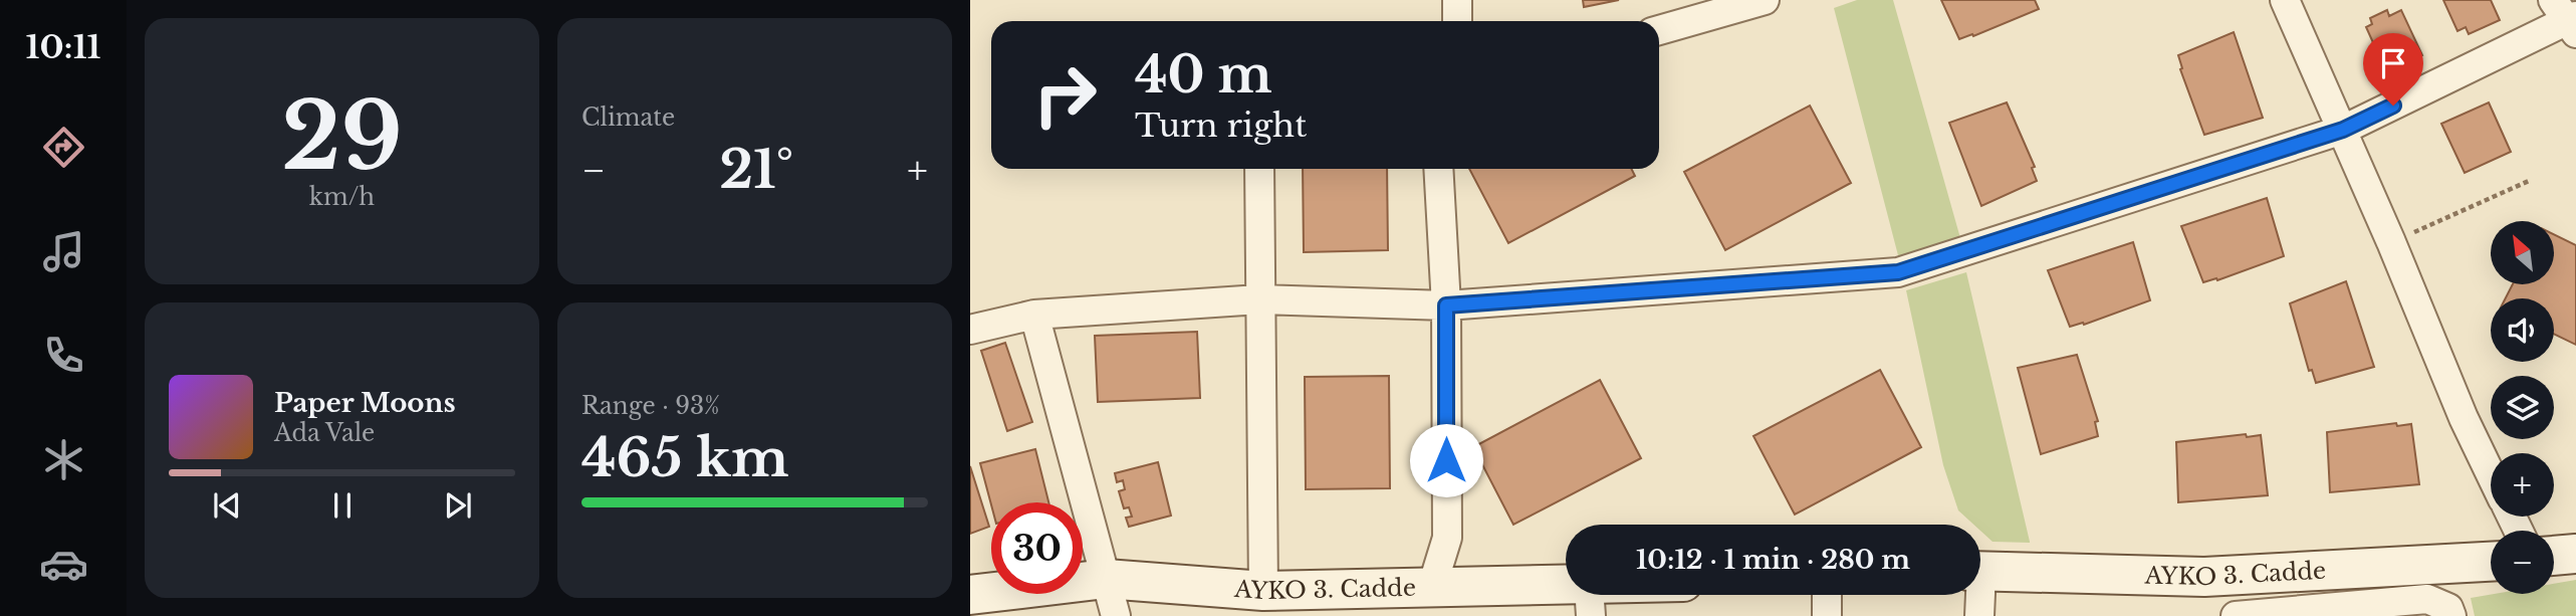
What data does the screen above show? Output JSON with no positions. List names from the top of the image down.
{
  "streets": {
    "street": ["AYKO 3. Cadde"]
  },
  "north": "top left",
  "page": {
    "tabs": "10:11",
    "tile": [
      ["29", "km/h"],
      "Climate",
      ["Range · 93%", "465 km"]
    ],
    "turn": ["40 m", "Turn right"],
    "heat": ["−", "21°", "+"],
    "map_buttons": ["+", "−"],
    "song": ["Paper Moons", "Ada Vale"],
    "limit": "30",
    "trip": "10:12 · 1 min · 280 m"
  }
}
